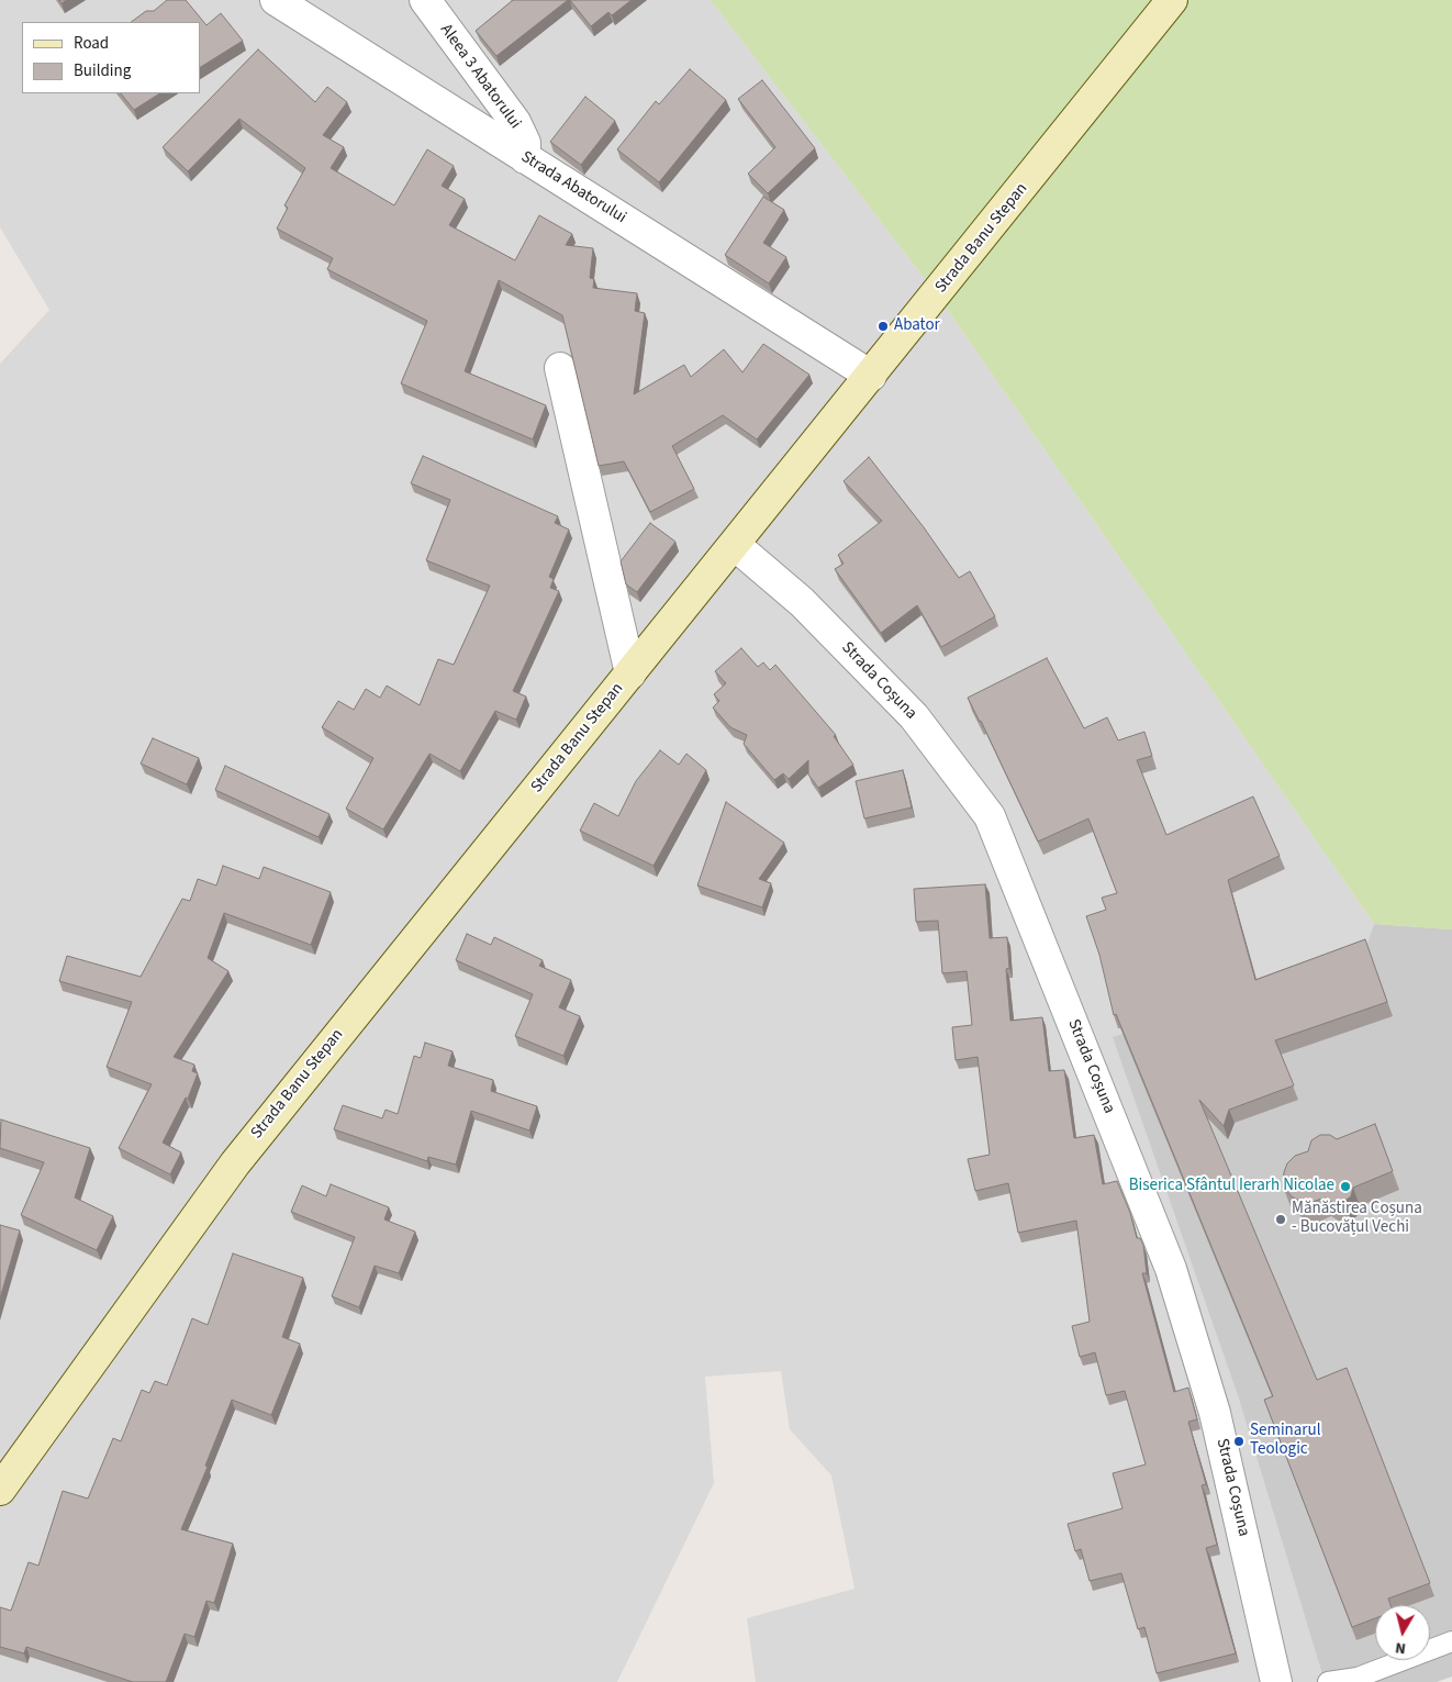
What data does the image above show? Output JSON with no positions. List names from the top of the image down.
{
  "streets": {
    "main road": ["Strada Banu Stepan"],
    "street": ["Aleea 3 Abatorului", "Strada Abatorului", "Strada Coșuna"]
  },
  "crossings": [
    ["Aleea 3 Abatorului", "Strada Abatorului"],
    ["Strada Abatorului", "Strada Banu Stepan"],
    ["Strada Banu Stepan", "Strada Coșuna"]
  ],
  "places": [
    "Abator",
    "Biserica Sfântul Ierarh Nicolae",
    "Mănăstirea Coșuna - Bucovățul Vechi",
    "Seminarul Teologic"
  ],
  "legend": ["Road", "Building"],
  "north": "bottom"
}
